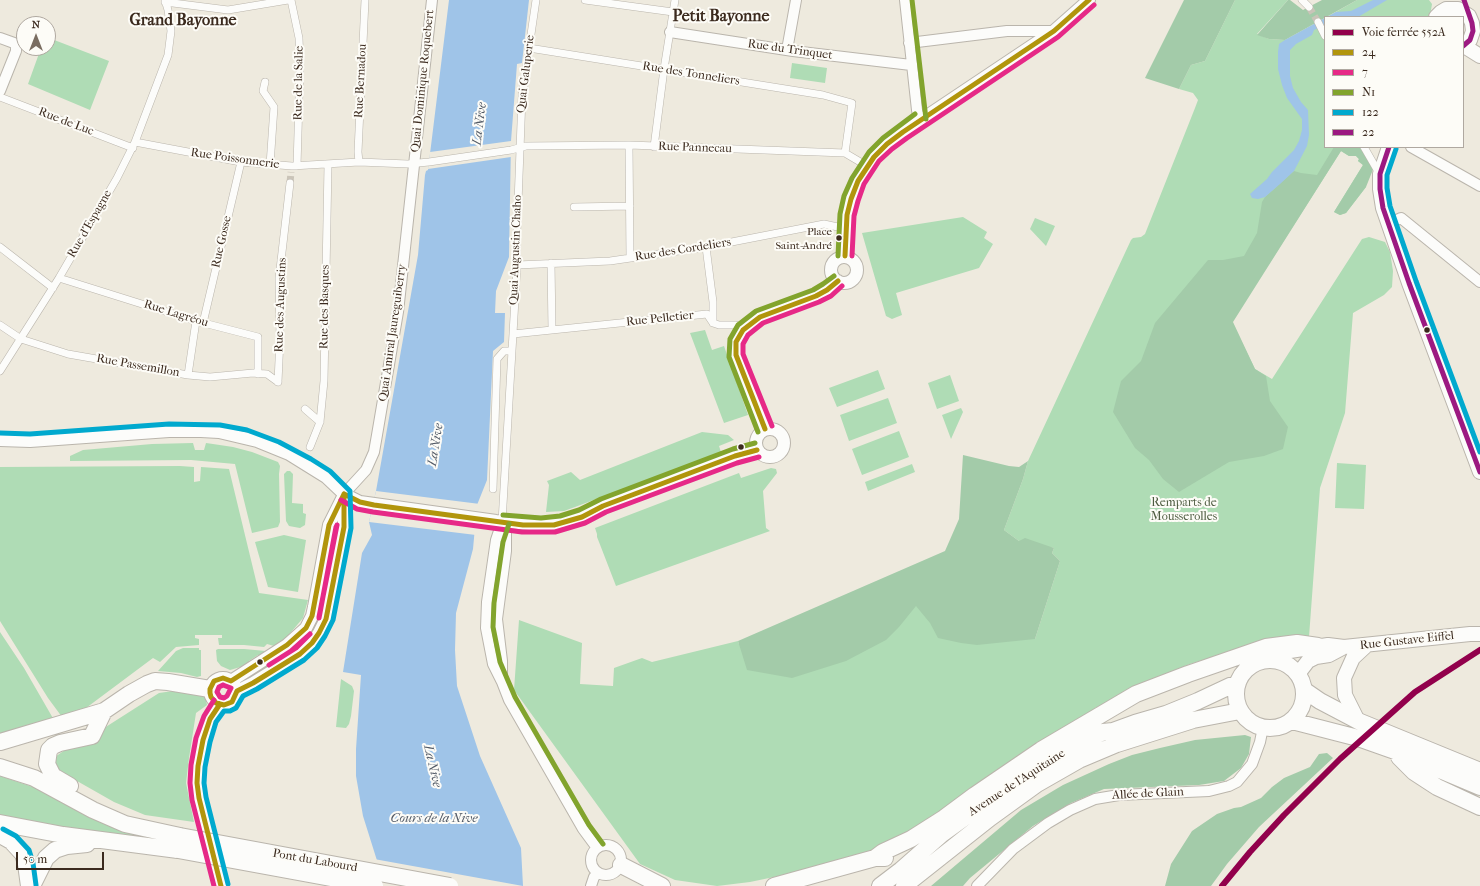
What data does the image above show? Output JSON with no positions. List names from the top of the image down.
{
  "streets": {
    "main road": ["Rue Gustave Eiffel", "Avenue de l'Aquitaine", "Pont du Labourd"],
    "street": [
      "Rue du Trinquet",
      "Quai Galuperie",
      "Rue des Tonneliers",
      "Rue Bernadou",
      "Quai Dominique Roquebert",
      "Rue de la Salie",
      "Rue de Luc",
      "Rue Pannecau",
      "Rue Poissonnerie",
      "Rue d'Espagne",
      "Rue Gosse",
      "Quai Augustin Chaho",
      "Rue des Cordeliers",
      "Rue des Augustins",
      "Rue des Basques",
      "Rue Lagréou",
      "Rue Pelletier",
      "Quai Amiral Jaureguiberry",
      "Rue Passemillon",
      "Allée de Glain"
    ]
  },
  "crossings": [
    ["Quai Galuperie", "Rue des Tonneliers"],
    ["Quai Galuperie", "Rue Pannecau"],
    ["Quai Galuperie", "Quai Augustin Chaho"],
    ["Rue des Tonneliers", "Rue Pannecau"],
    ["Rue Bernadou", "Rue Poissonnerie"],
    ["Quai Dominique Roquebert", "Rue Poissonnerie"],
    ["Quai Dominique Roquebert", "Quai Amiral Jaureguiberry"],
    ["Rue de la Salie", "Rue Poissonnerie"],
    ["Rue de Luc", "Rue Poissonnerie"],
    ["Rue de Luc", "Rue d'Espagne"],
    ["Rue Pannecau", "Rue Poissonnerie"],
    ["Rue Pannecau", "Quai Augustin Chaho"],
    ["Rue Poissonnerie", "Rue d'Espagne"],
    ["Rue Poissonnerie", "Rue Gosse"],
    ["Rue Poissonnerie", "Rue des Basques"],
    ["Rue Poissonnerie", "Quai Amiral Jaureguiberry"],
    ["Rue d'Espagne", "Rue Lagréou"],
    ["Rue d'Espagne", "Rue Passemillon"],
    ["Rue Gosse", "Rue Lagréou"],
    ["Rue Gosse", "Rue Passemillon"],
    ["Quai Augustin Chaho", "Rue des Cordeliers"],
    ["Quai Augustin Chaho", "Rue Pelletier"],
    ["Rue des Augustins", "Rue Lagréou"],
    ["Rue des Augustins", "Rue Passemillon"],
    ["Rue Lagréou", "Rue Passemillon"],
    ["Rue Gustave Eiffel", "Avenue de l'Aquitaine"],
    ["Rue Gustave Eiffel", "Allée de Glain"],
    ["Avenue de l'Aquitaine", "Allée de Glain"]
  ],
  "districts": ["Petit Bayonne", "Grand Bayonne"],
  "water": ["La Nive", "Cours de la Nive"],
  "parks": ["Remparts de Mousserolles"],
  "places": ["Place Saint-André"],
  "lines": [
    "transit line 24",
    "transit line N1",
    "transit line 22",
    "transit line 7",
    "transit line 122",
    "rail line 552A"
  ],
  "legend": [
    "Voie ferrée 552A",
    "24",
    "7",
    "N1",
    "122",
    "22"
  ],
  "scale_bar": "50 m",
  "north": "top"
}
